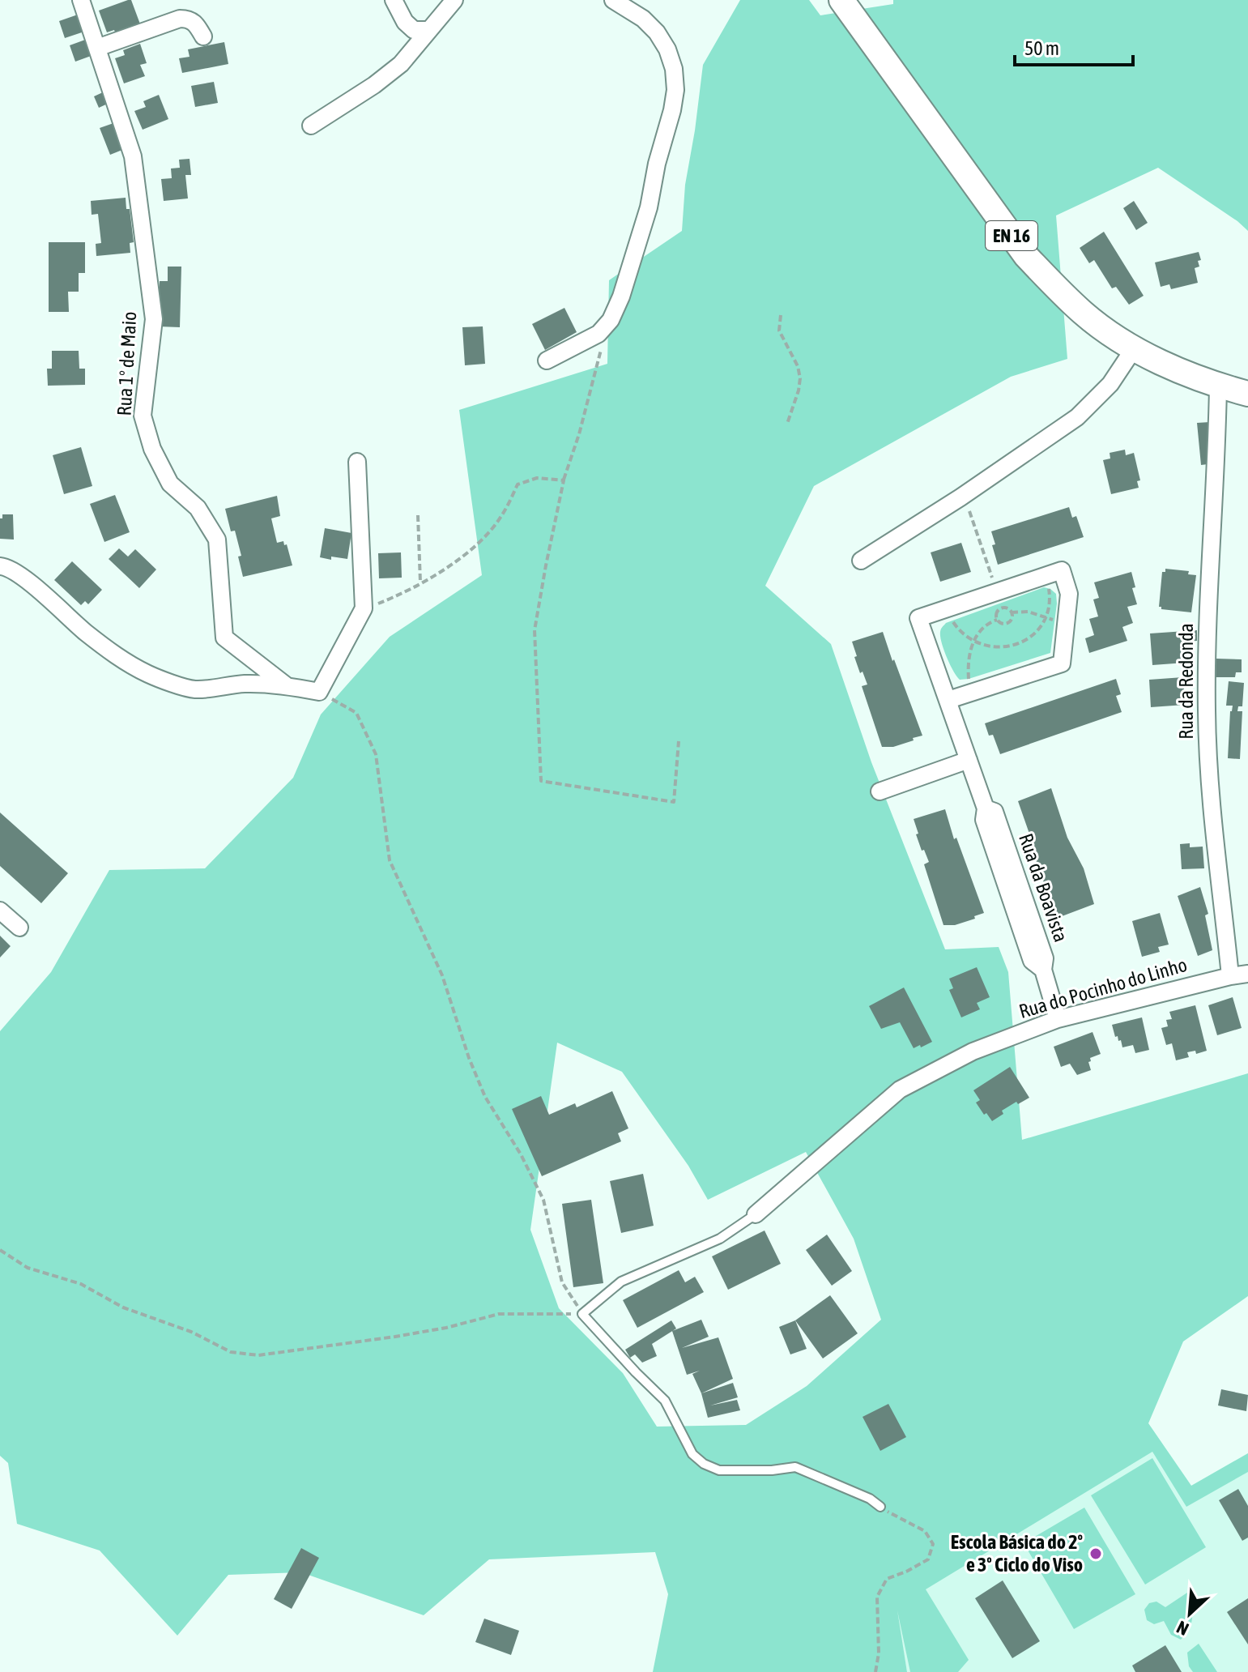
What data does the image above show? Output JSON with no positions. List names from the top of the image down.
{
  "streets": {
    "main road": ["EN 16"],
    "street": [
      "Rua 1° de Maio",
      "Rua da Redonda",
      "Rua da Boavista",
      "Rua do Pocinho do Linho"
    ]
  },
  "crossings": [
    ["EN 16", "Rua da Redonda"],
    ["Rua da Redonda", "Rua do Pocinho do Linho"],
    ["Rua da Boavista", "Rua do Pocinho do Linho"]
  ],
  "places": ["Escola Básica do 2º e 3º Ciclo do Viso"],
  "scale_bar": "50 m",
  "north": "bottom left"
}
